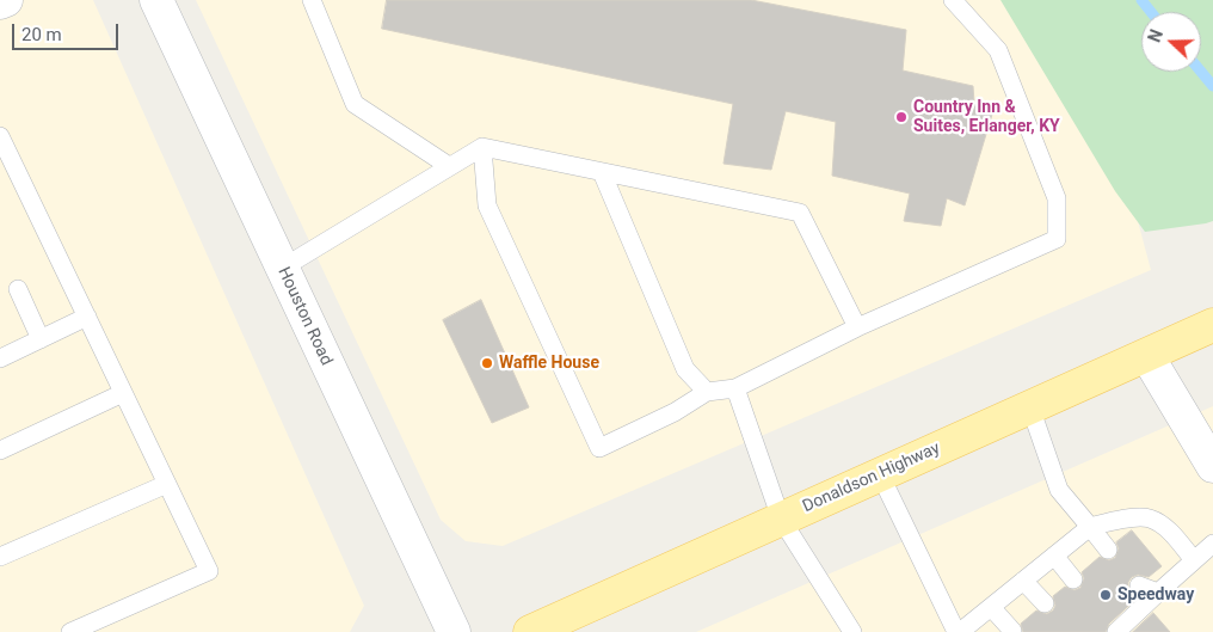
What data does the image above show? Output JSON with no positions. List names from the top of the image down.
{
  "streets": {
    "main road": ["Donaldson Highway"],
    "street": ["Houston Road"]
  },
  "places": ["Country Inn & Suites, Erlanger, KY", "Waffle House", "Speedway"],
  "scale_bar": "20 m",
  "north": "left"
}
